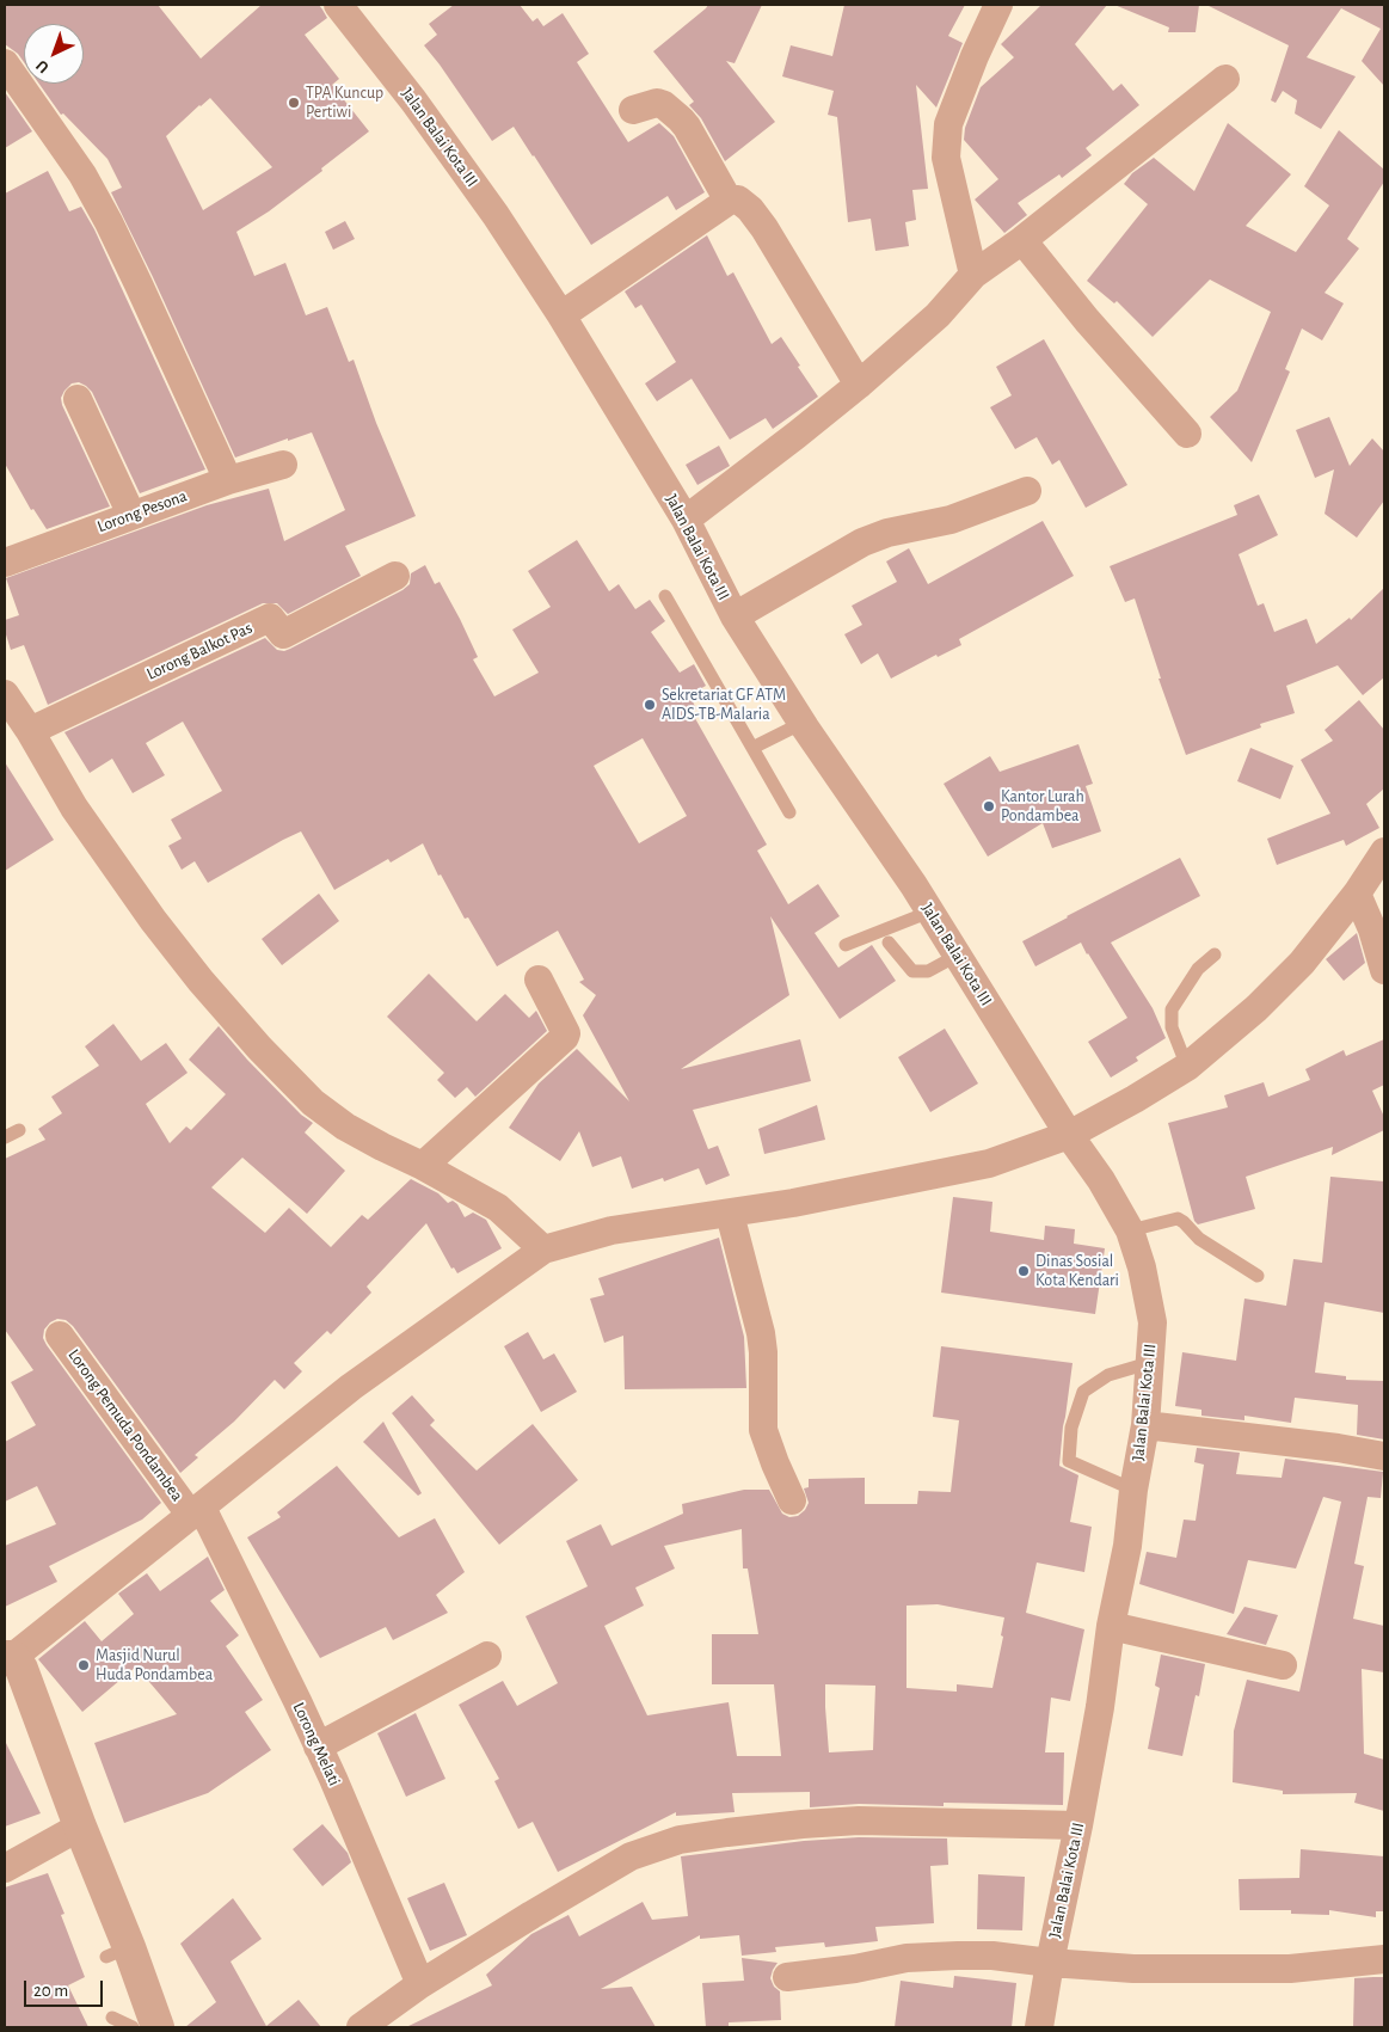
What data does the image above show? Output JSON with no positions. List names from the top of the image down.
{
  "streets": {
    "street": [
      "Jalan Balai Kota III",
      "Lorong Pesona",
      "Lorong Balkot Pas",
      "Lorong Pemuda Pondambea",
      "Lorong Melati"
    ]
  },
  "crossings": [
    ["Lorong Pemuda Pondambea", "Lorong Melati"]
  ],
  "places": [
    "TPA Kuncup Pertiwi",
    "Sekretariat GF ATM AIDS-TB-Malaria",
    "Kantor Lurah Pondambea",
    "Dinas Sosial Kota Kendari",
    "Masjid Nurul Huda Pondambea"
  ],
  "scale_bar": "20 m",
  "north": "bottom left"
}
